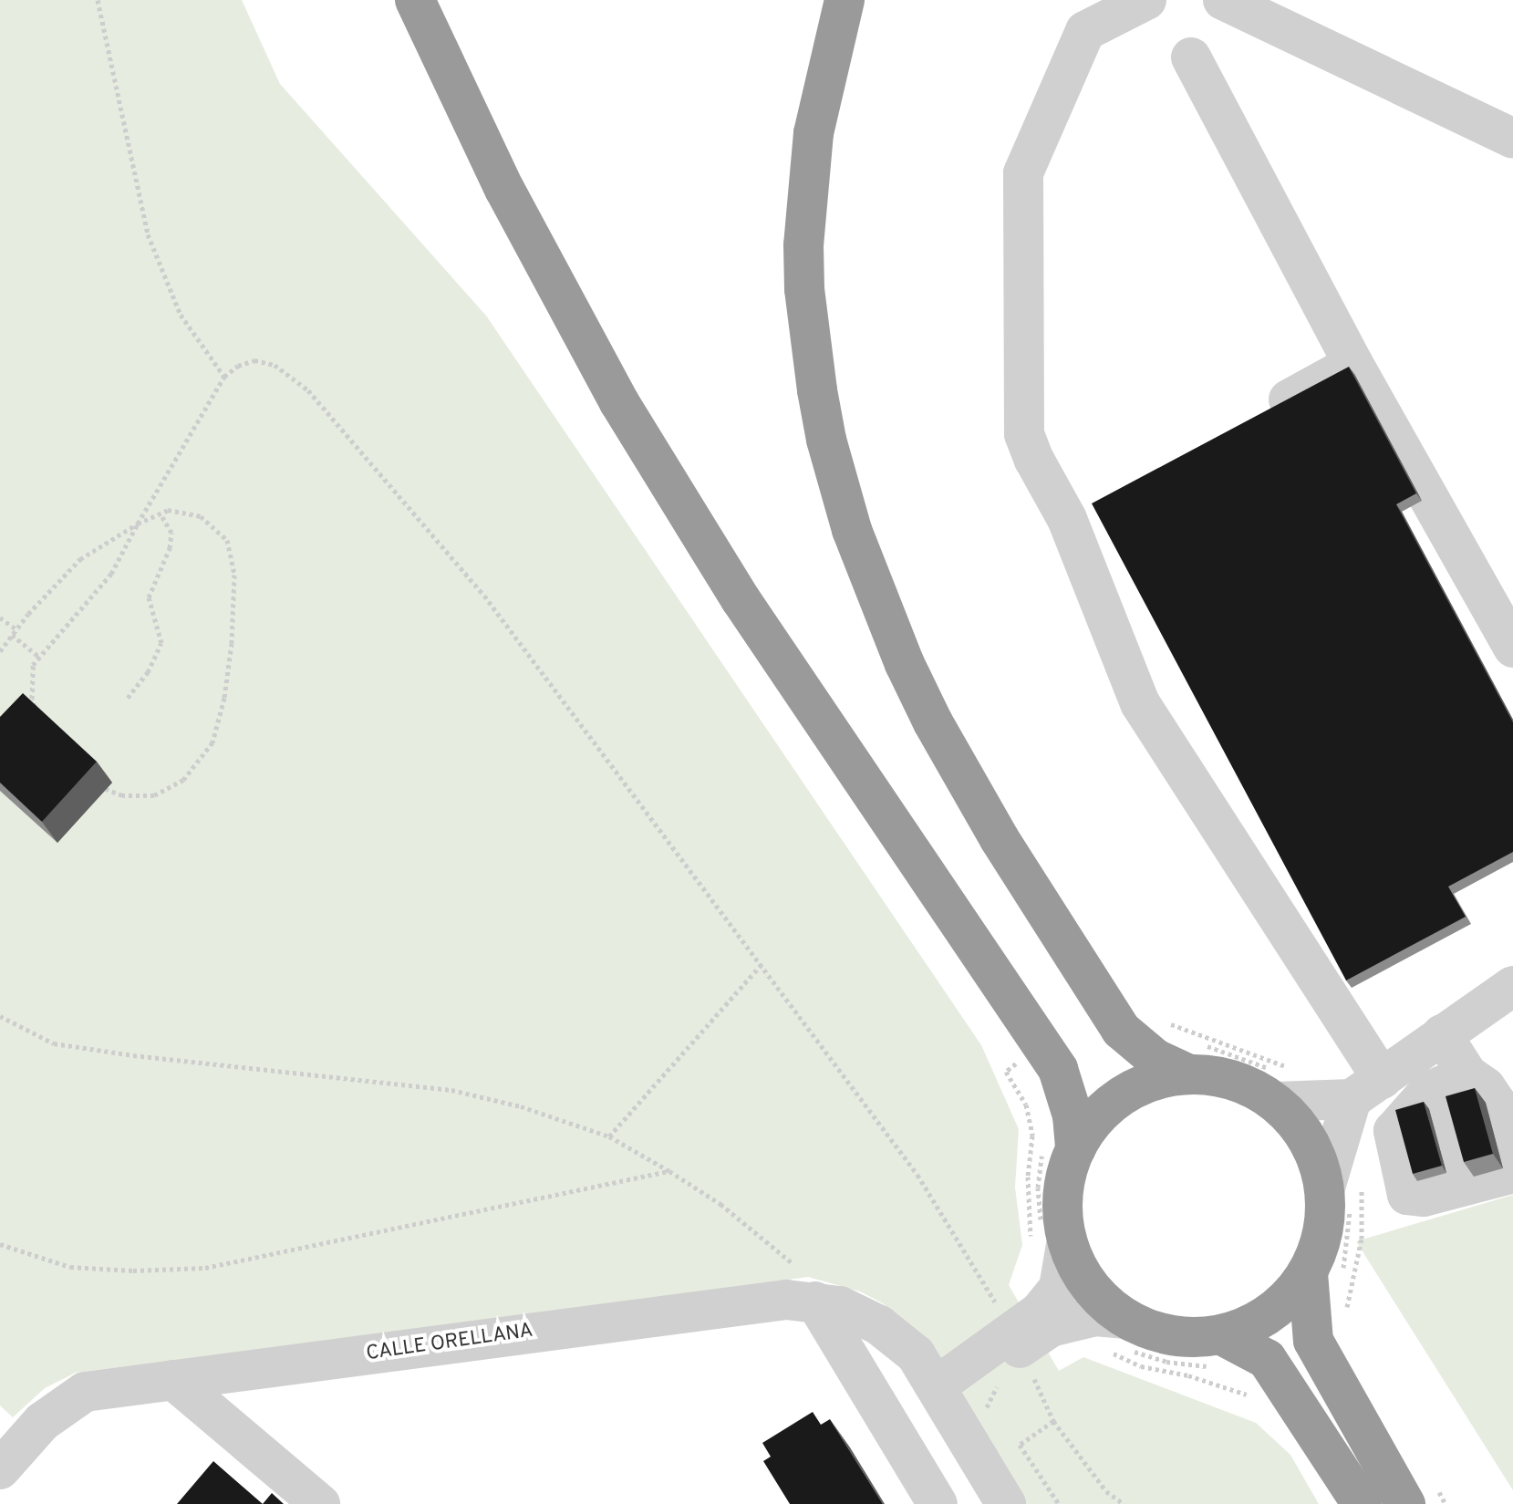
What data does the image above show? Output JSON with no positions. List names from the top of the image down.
{
  "streets": {
    "street": ["CALLE ORELLANA"]
  }
}
